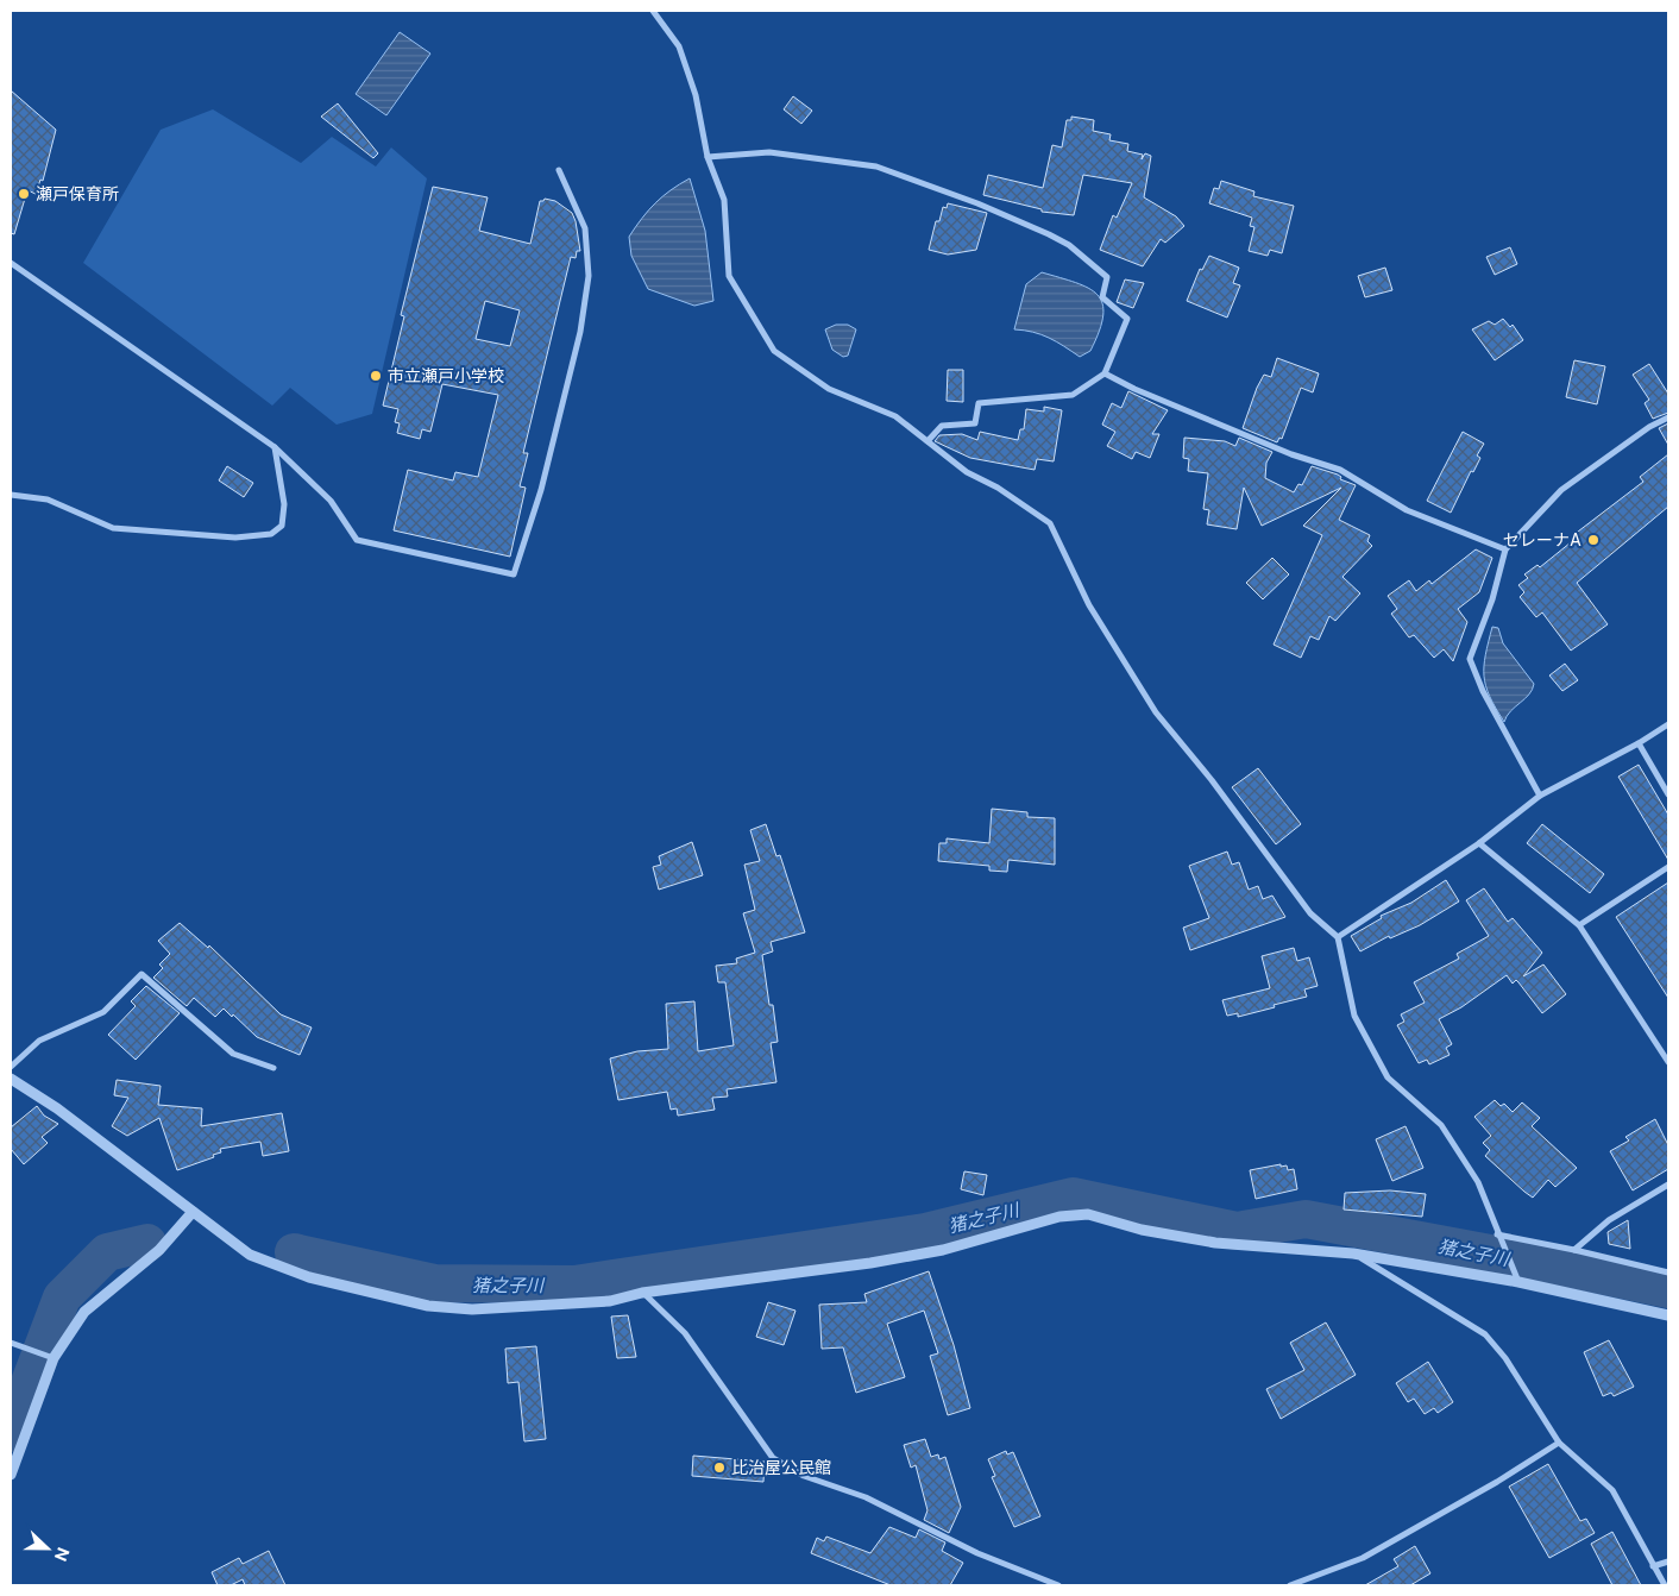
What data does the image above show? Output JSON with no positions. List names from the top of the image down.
{
  "water": ["猪之子川"],
  "places": [
    "瀬戸保育所",
    "市立瀬戸小学校",
    "セレーナA",
    "比治屋公民館"
  ],
  "north": "right"
}
